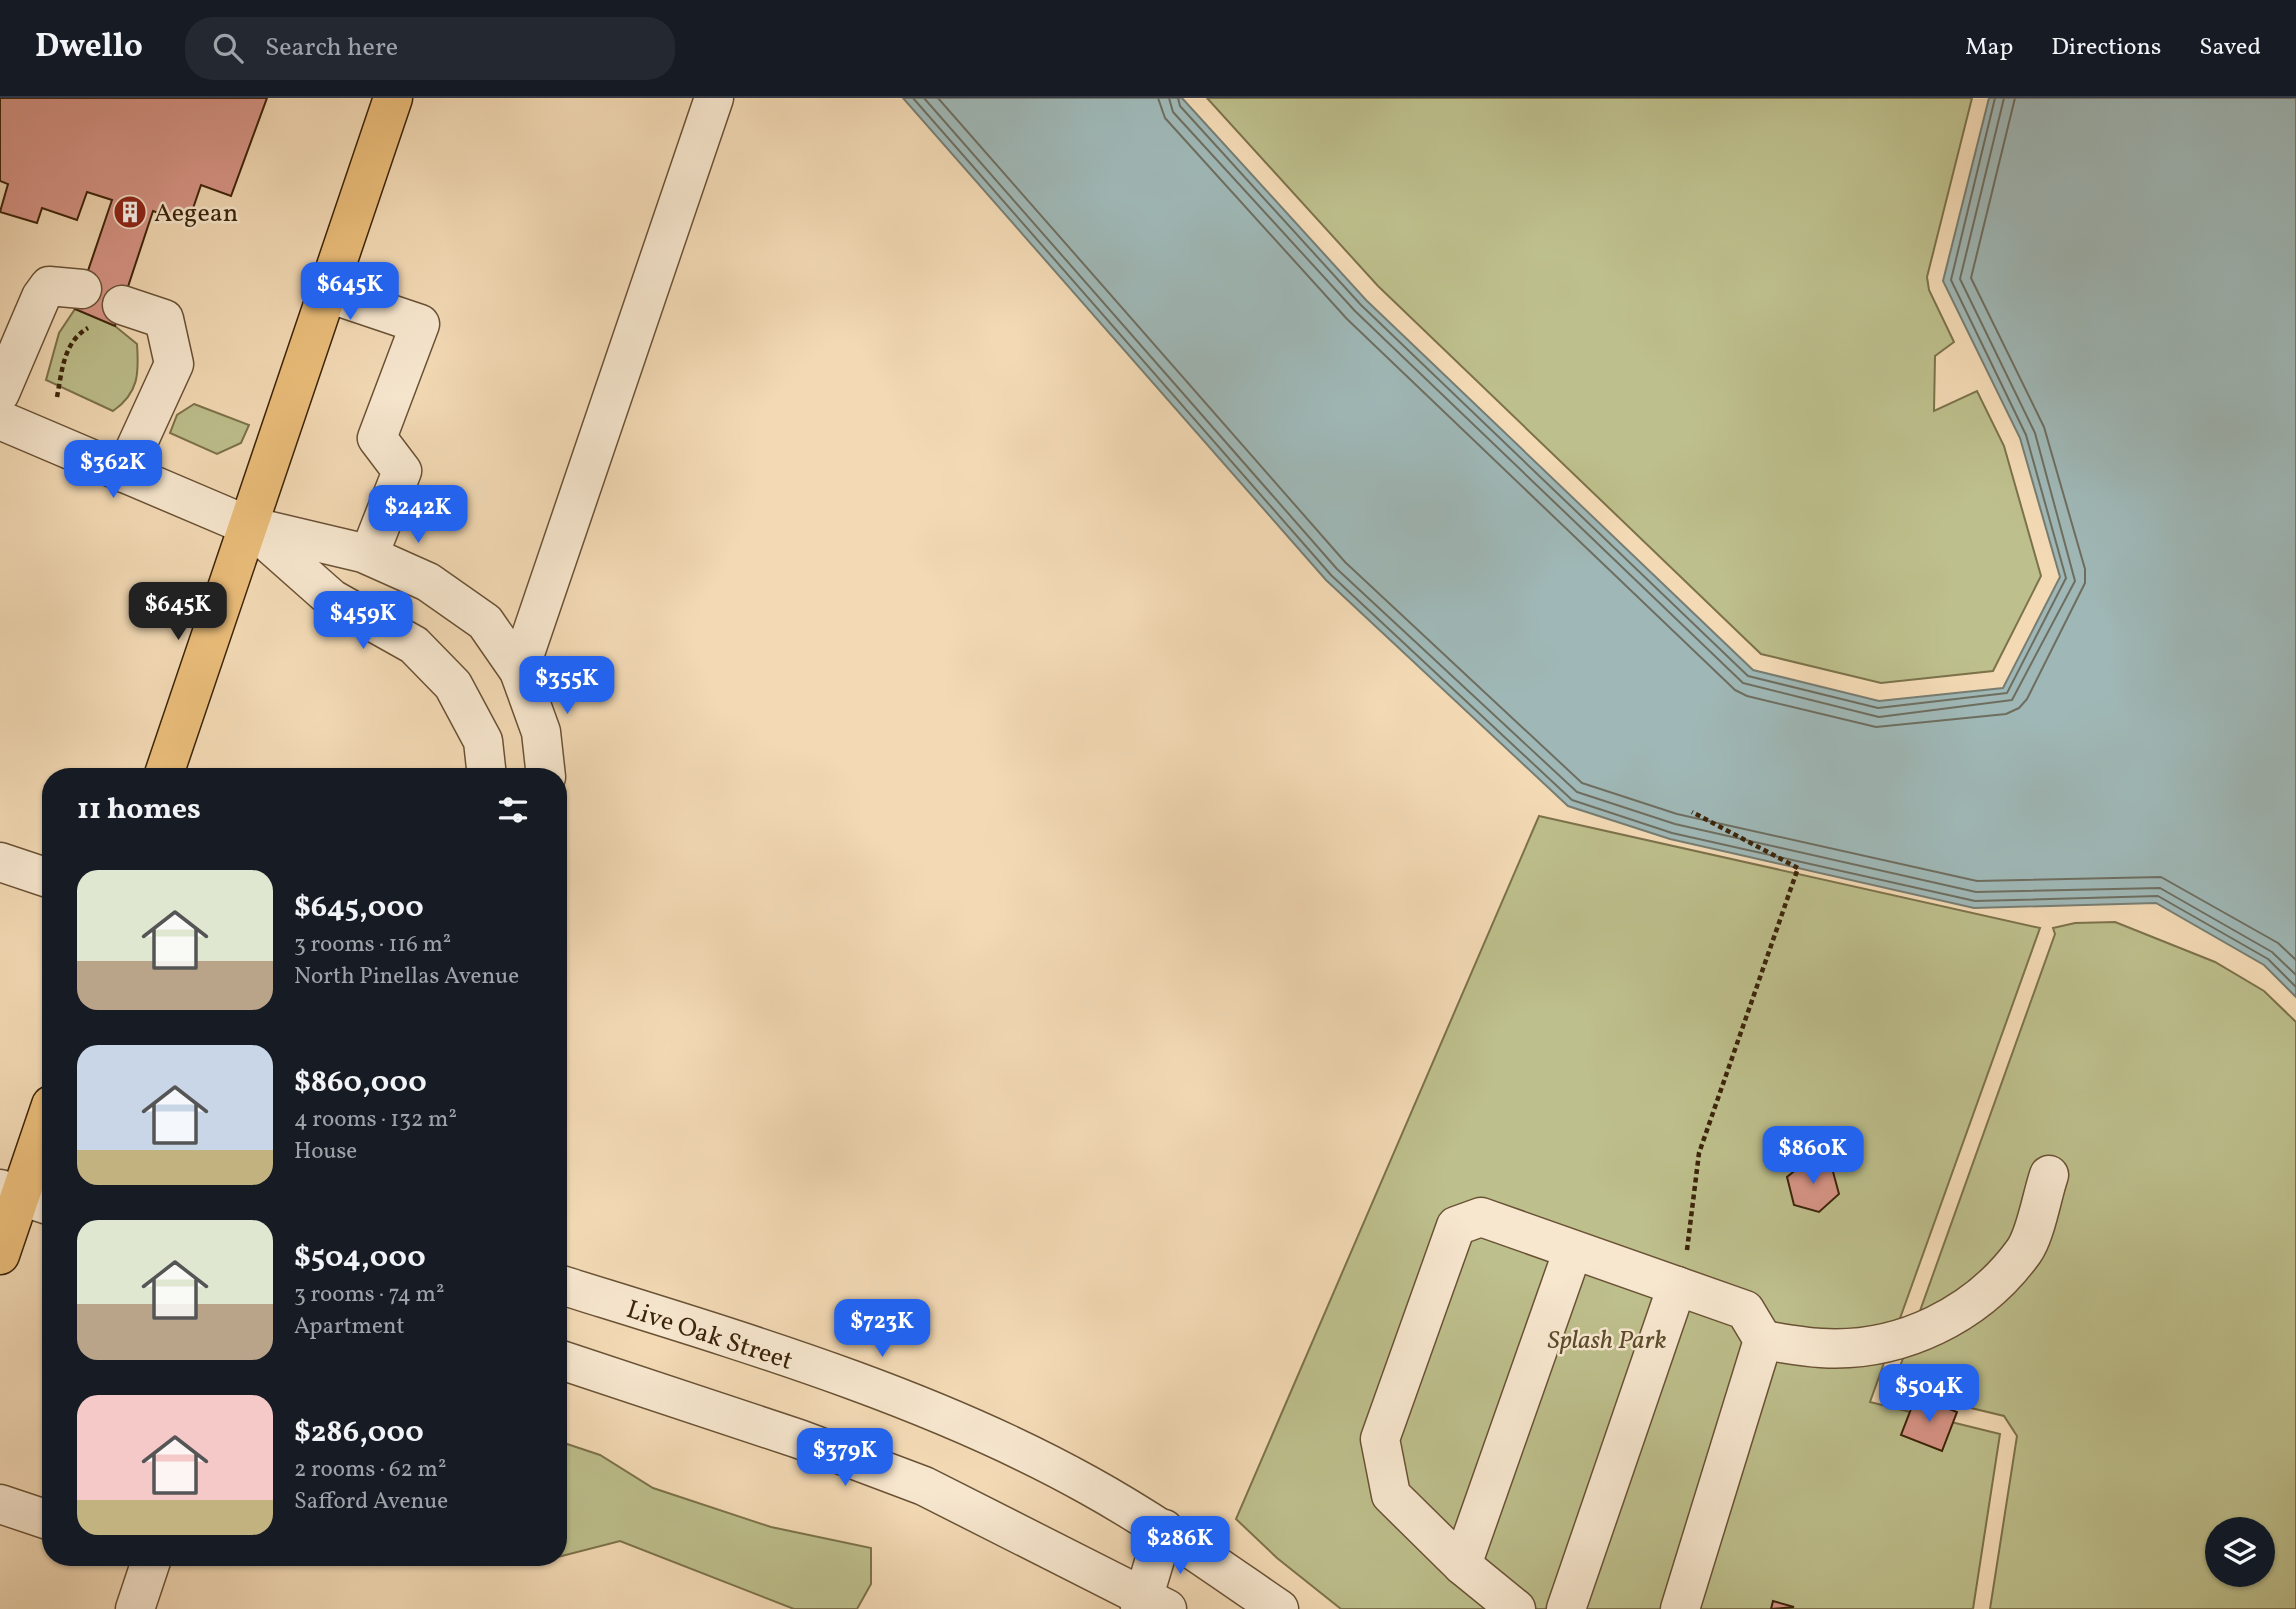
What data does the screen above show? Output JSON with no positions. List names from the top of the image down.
{
  "streets": {
    "street": ["Live Oak Street"]
  },
  "parks": ["Splash Park"],
  "places": {
    "building": ["Aegean"]
  },
  "page": {
    "header": "Dwello",
    "search": "Search here",
    "nav": ["Map", "Directions", "Saved"],
    "price": [
      "$645K",
      "$362K",
      "$242K",
      "$645K",
      "$459K",
      "$355K",
      "$860K",
      "$723K",
      "$504K",
      "$379K",
      "$286K"
    ],
    "heading": "11 homes",
    "list": [
      {
        "name": "$645,000",
        "note": "3 rooms · 116 m² · North Pinellas Avenue"
      },
      {
        "name": "$860,000",
        "note": "4 rooms · 132 m² · House"
      },
      {
        "name": "$504,000",
        "note": "3 rooms · 74 m² · Apartment"
      },
      {
        "name": "$286,000",
        "note": "2 rooms · 62 m² · Safford Avenue"
      }
    ]
  }
}
